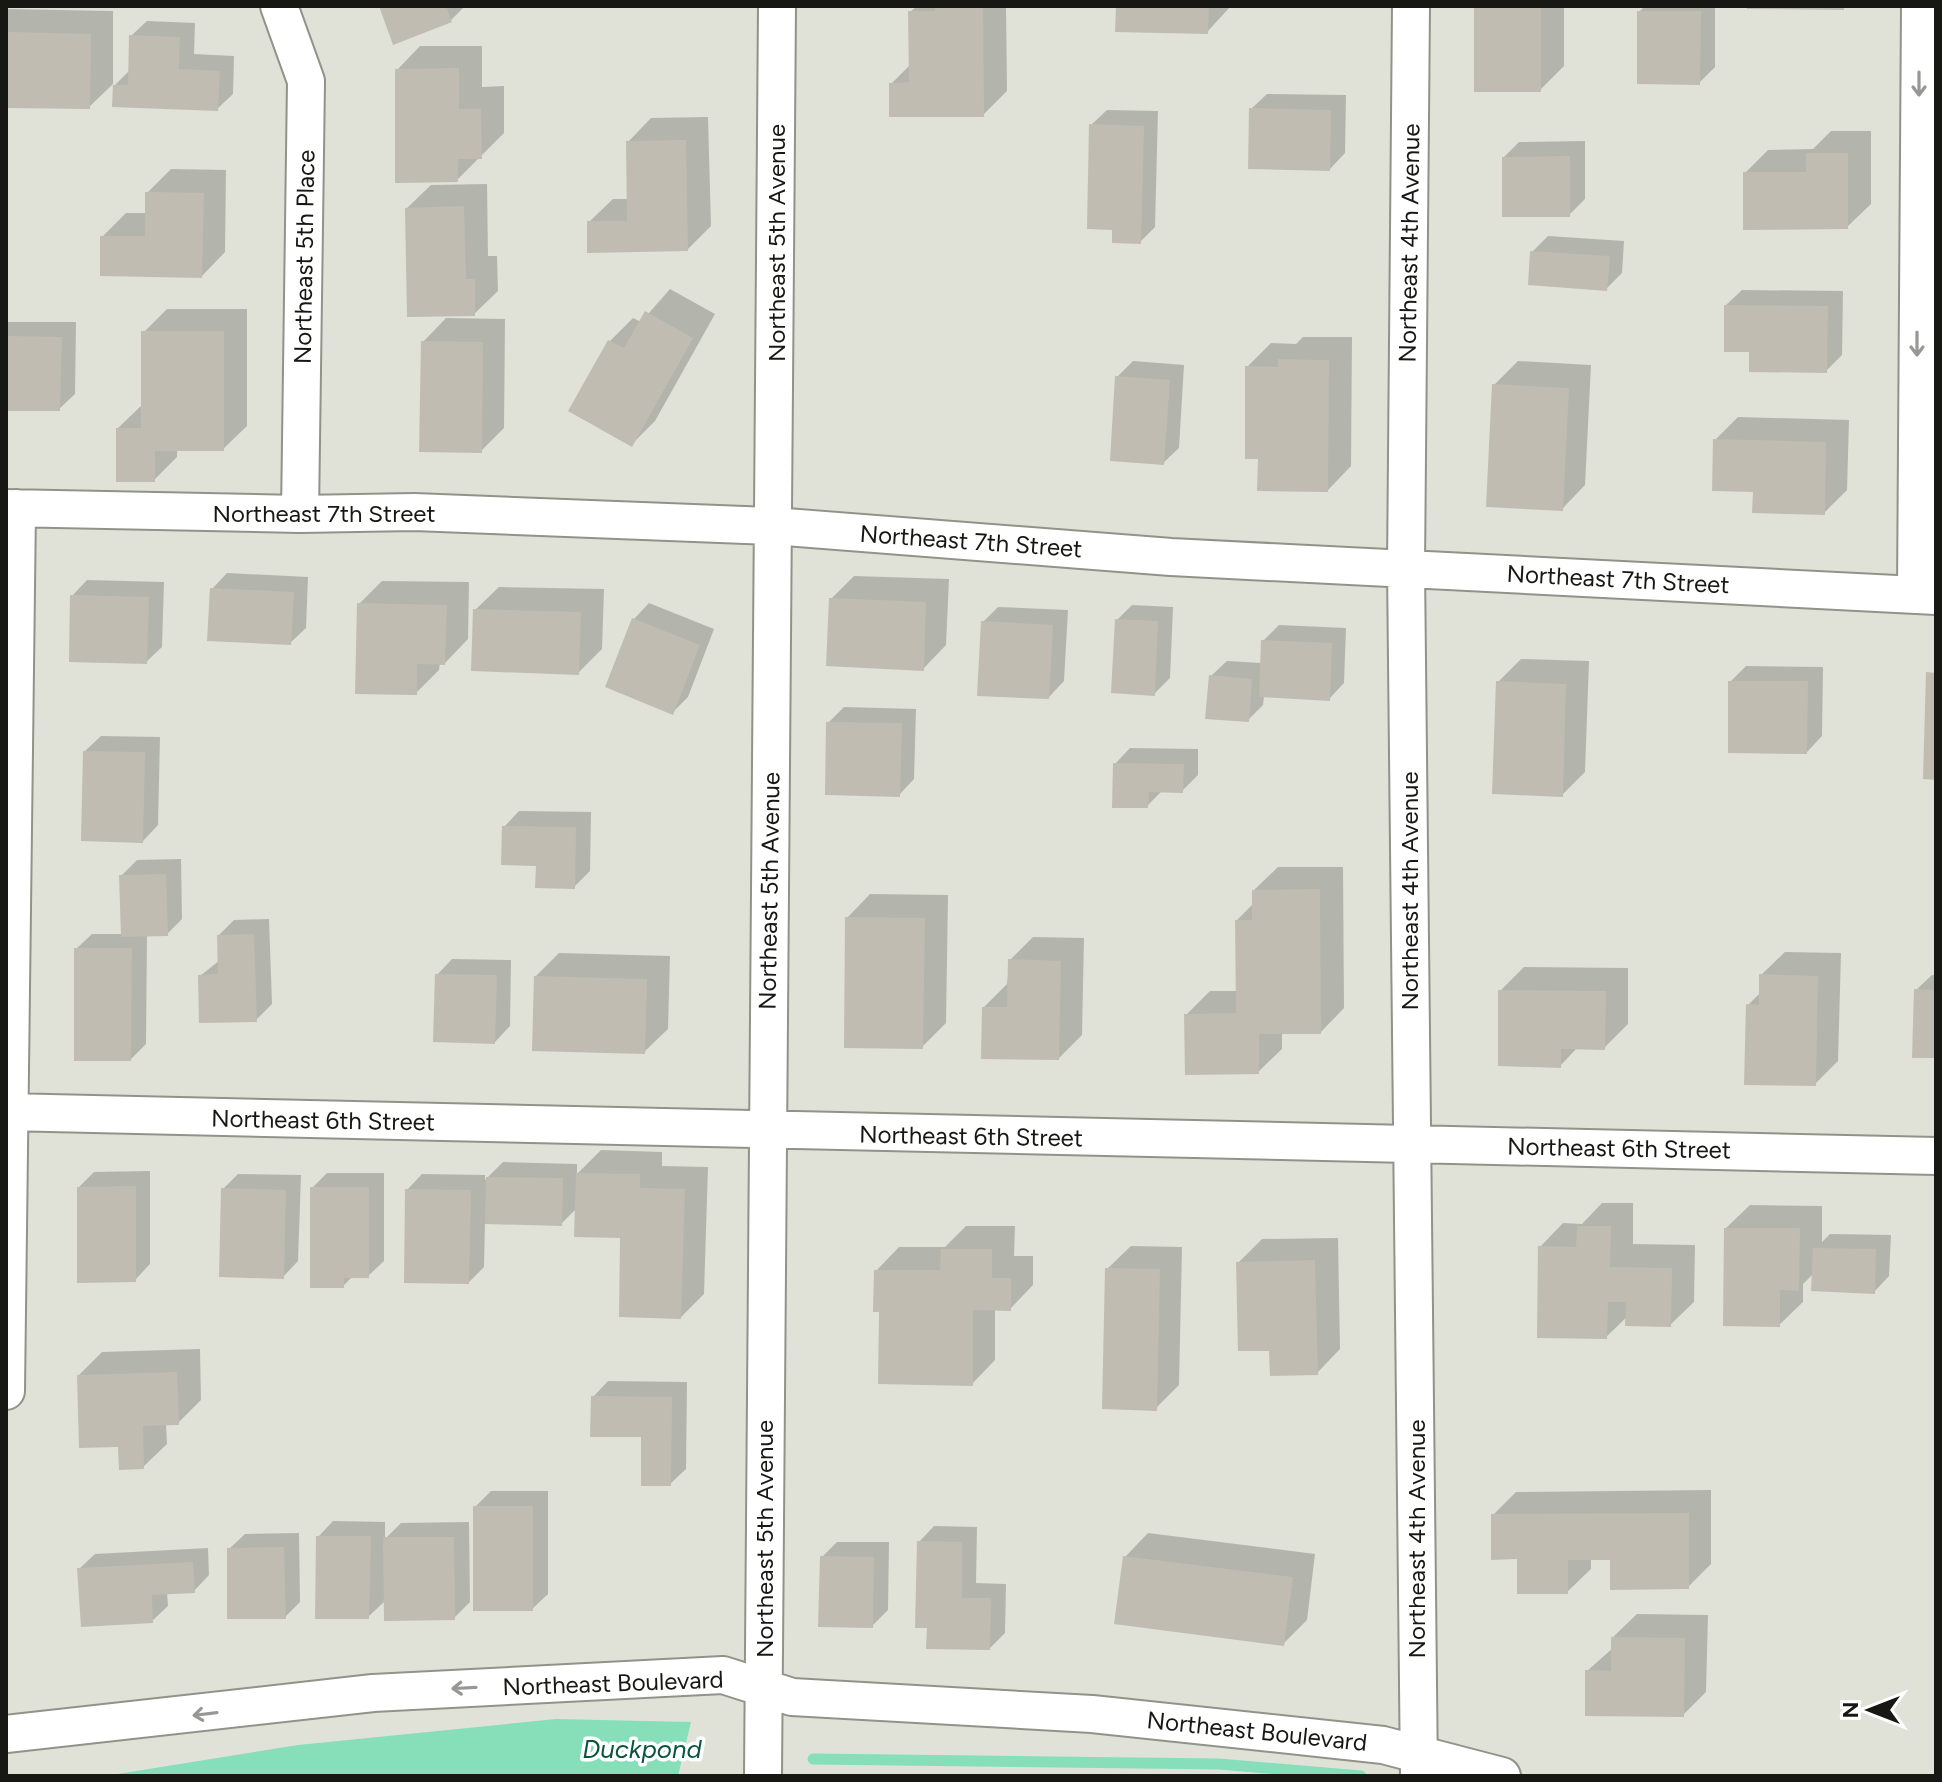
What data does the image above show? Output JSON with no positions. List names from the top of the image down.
{
  "streets": {
    "street": [
      "Northeast 5th Avenue",
      "Northeast 4th Avenue",
      "Northeast 5th Place",
      "Northeast 7th Street",
      "Northeast 6th Street",
      "Northeast Boulevard"
    ]
  },
  "crossings": [
    ["Northeast 5th Avenue", "Northeast 7th Street"],
    ["Northeast 5th Avenue", "Northeast 6th Street"],
    ["Northeast 5th Avenue", "Northeast Boulevard"],
    ["Northeast 4th Avenue", "Northeast 7th Street"],
    ["Northeast 4th Avenue", "Northeast 6th Street"],
    ["Northeast 4th Avenue", "Northeast Boulevard"],
    ["Northeast 5th Place", "Northeast 7th Street"]
  ],
  "one_way": ["Northeast Boulevard"],
  "water": ["Duckpond"],
  "north": "left"
}
